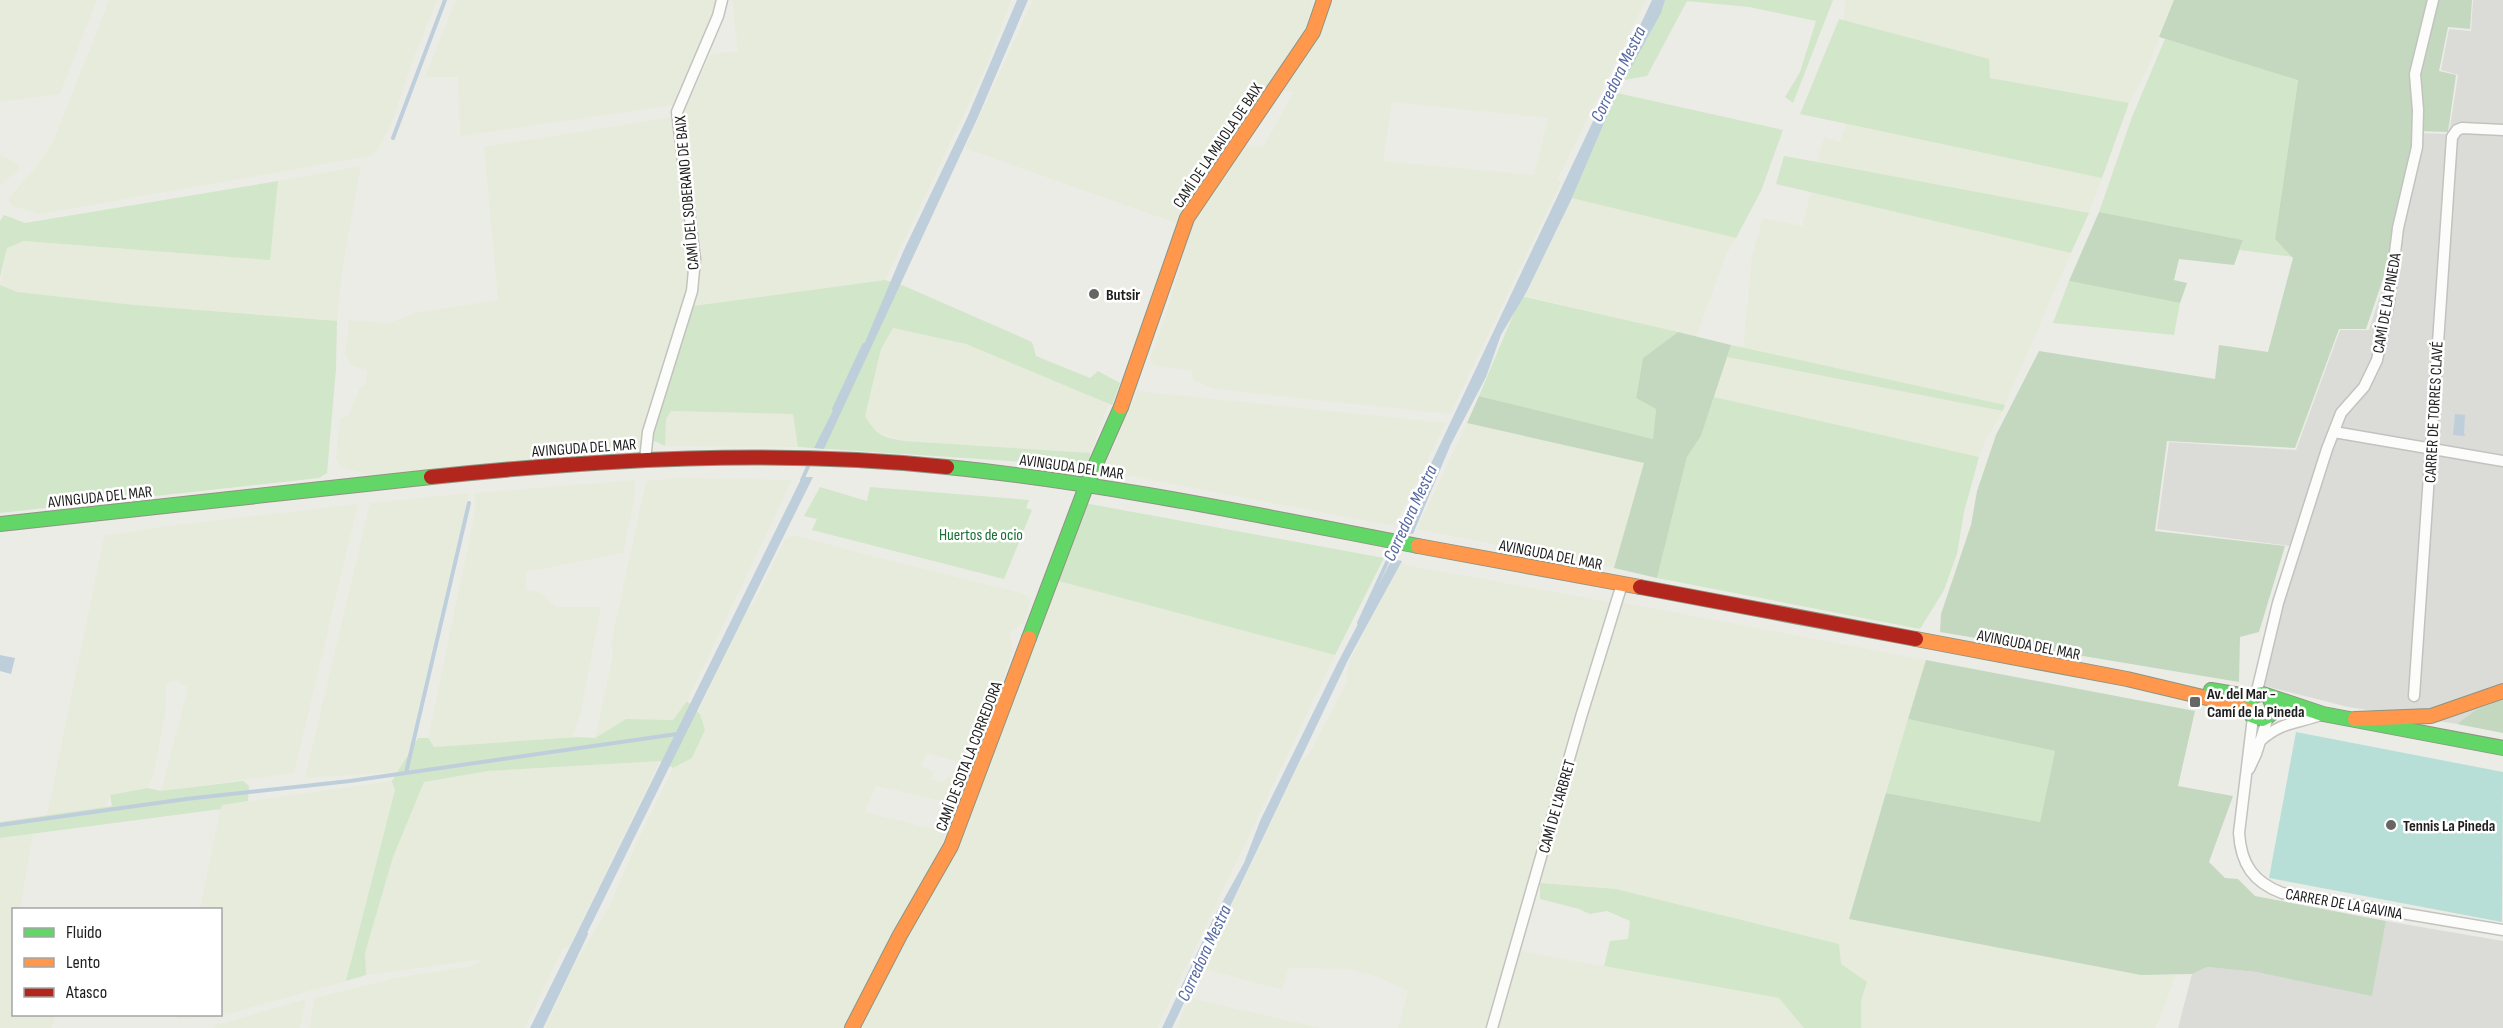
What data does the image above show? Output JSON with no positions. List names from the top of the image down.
{
  "streets": {
    "main road": ["CAMÍ DE LA MAIOLA DE BAIX", "AVINGUDA DEL MAR", "CAMÍ DE SOTA LA CORREDORA"],
    "street": [
      "CAMÍ DEL SOBERANO DE BAIX",
      "CAMÍ DE LA PINEDA",
      "CARRER DE TORRES CLAVÉ",
      "CAMÍ DE L'ARBRET",
      "CARRER DE LA GAVINA"
    ]
  },
  "crossings": [
    ["CAMÍ DE LA MAIOLA DE BAIX", "AVINGUDA DEL MAR"],
    ["CAMÍ DE LA MAIOLA DE BAIX", "CAMÍ DE SOTA LA CORREDORA"],
    ["CAMÍ DEL SOBERANO DE BAIX", "AVINGUDA DEL MAR"],
    ["CAMÍ DE LA PINEDA", "AVINGUDA DEL MAR"],
    ["AVINGUDA DEL MAR", "CAMÍ DE SOTA LA CORREDORA"],
    ["AVINGUDA DEL MAR", "CAMÍ DE L'ARBRET"]
  ],
  "water": ["Corredora Mestra"],
  "parks": ["Huertos de ocio"],
  "places": {
    "other": ["Butsir", "Tennis La Pineda"],
    "transit": ["Av. del Mar - Camí de la Pineda"]
  },
  "legend": ["Fluido", "Lento", "Atasco"]
}
